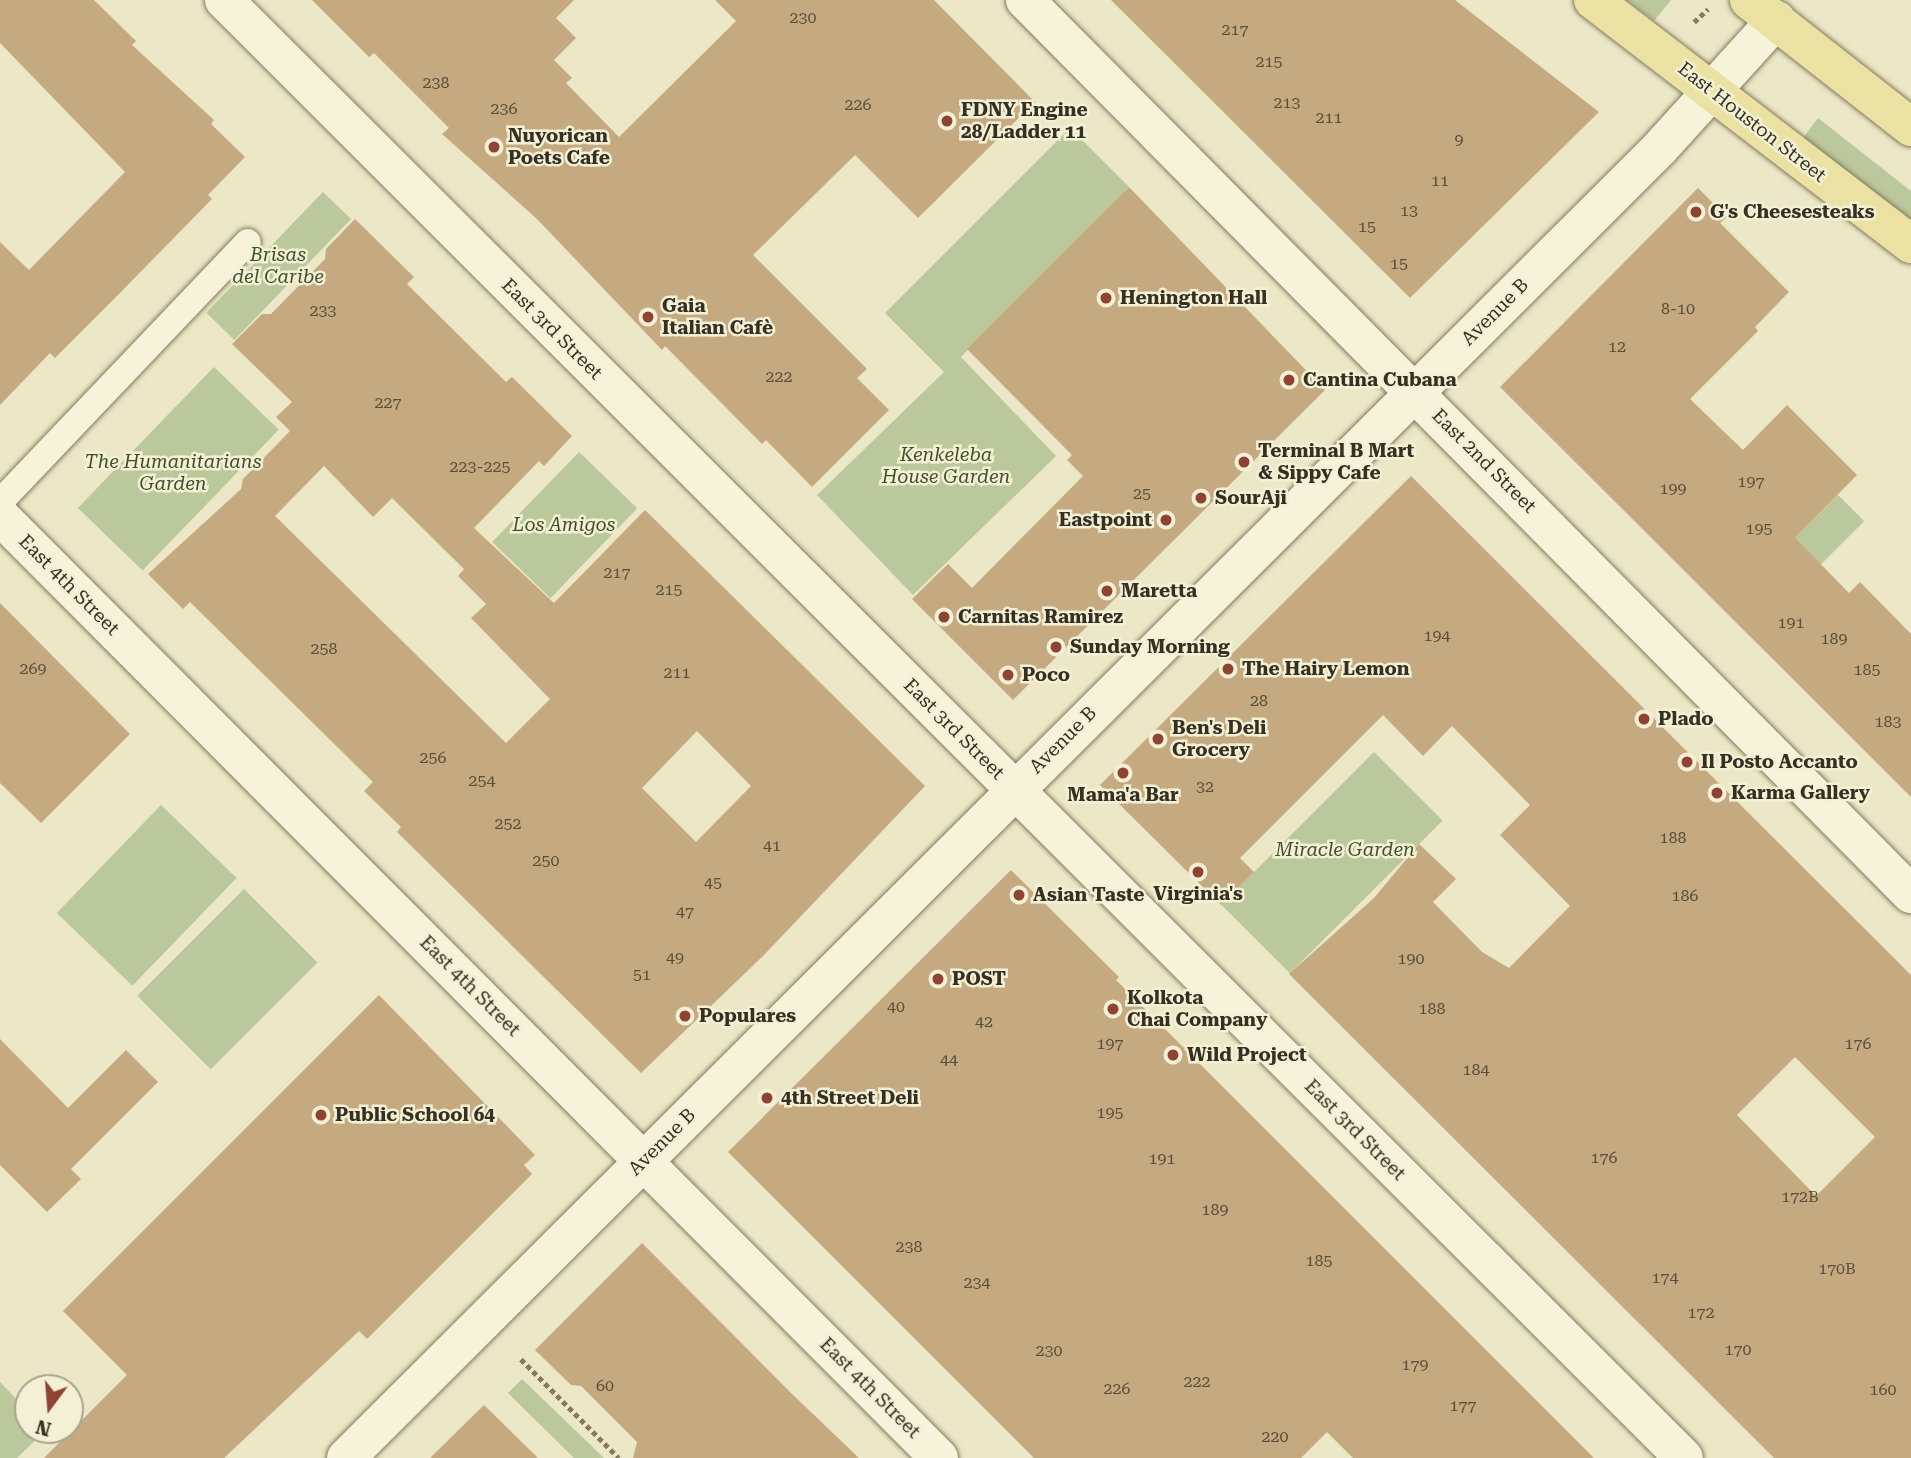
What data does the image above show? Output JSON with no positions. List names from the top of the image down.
{
  "streets": {
    "main road": ["East Houston Street"],
    "street": [
      "Avenue B",
      "East 3rd Street",
      "East 2nd Street",
      "East 4th Street"
    ]
  },
  "crossings": [
    ["East Houston Street", "Avenue B"],
    ["Avenue B", "East 3rd Street"],
    ["Avenue B", "East 2nd Street"],
    ["Avenue B", "East 4th Street"]
  ],
  "parks": [
    "Brisas del Caribe",
    "Kenkeleba House Garden",
    "The Humanitarians Garden",
    "Los Amigos",
    "Miracle Garden"
  ],
  "places": [
    "FDNY Engine 28/Ladder 11",
    "Nuyorican Poets Cafe",
    "G's Cheesesteaks",
    "Henington Hall",
    "Gaia Italian Cafè",
    "Cantina Cubana",
    "Terminal B Mart & Sippy Cafe",
    "SourAji",
    "Eastpoint",
    "Maretta",
    "Carnitas Ramirez",
    "Sunday Morning",
    "The Hairy Lemon",
    "Poco",
    "Plado",
    "Ben's Deli Grocery",
    "Il Posto Accanto",
    "Mama'a Bar",
    "Karma Gallery",
    "Virginia's",
    "Asian Taste",
    "POST",
    "Kolkota Chai Company",
    "Populares",
    "Wild Project",
    "4th Street Deli",
    "Public School 64"
  ],
  "house_numbers": [
    "230",
    "217",
    "215",
    "238",
    "213",
    "226",
    "236",
    "211",
    "9",
    "11",
    "13",
    "15",
    "15",
    "8-10",
    "233",
    "12",
    "222",
    "227",
    "223-225",
    "197",
    "199",
    "25",
    "195",
    "217",
    "215",
    "191",
    "194",
    "189",
    "258",
    "269",
    "185",
    "211",
    "28",
    "183",
    "256",
    "254",
    "32",
    "252",
    "188",
    "41",
    "250",
    "45",
    "186",
    "47",
    "49",
    "190",
    "51",
    "40",
    "188",
    "42",
    "197",
    "176",
    "44",
    "184",
    "195",
    "176",
    "191",
    "172B",
    "189",
    "238",
    "185",
    "170B",
    "174",
    "234",
    "172",
    "170",
    "230",
    "179",
    "222",
    "60",
    "226",
    "160",
    "177",
    "220"
  ],
  "north": "bottom"
}
